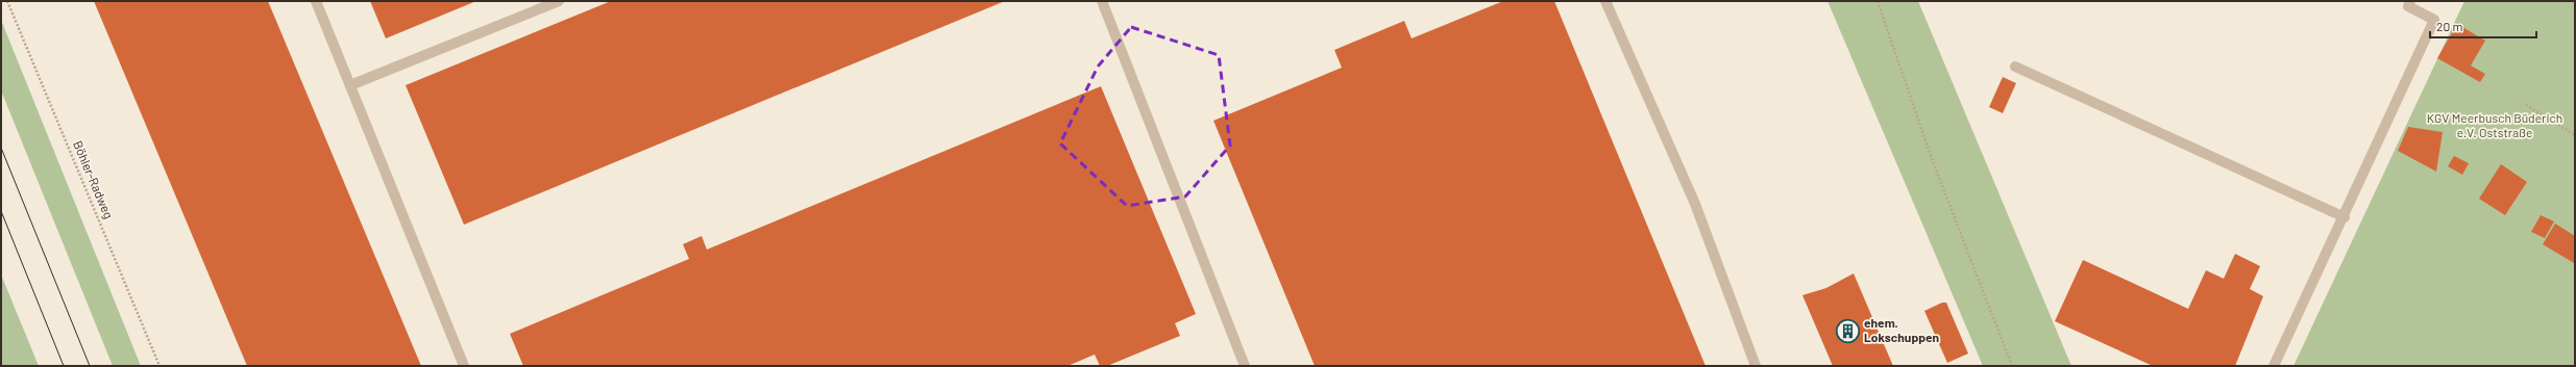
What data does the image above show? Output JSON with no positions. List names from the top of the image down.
{
  "streets": {
    "path": ["Böhler-Radweg"]
  },
  "parks": ["KGV Meerbusch Büderich e.V. Oststraße"],
  "places": {
    "building": ["ehem. Lokschuppen"]
  },
  "scale_bar": "20 m"
}
